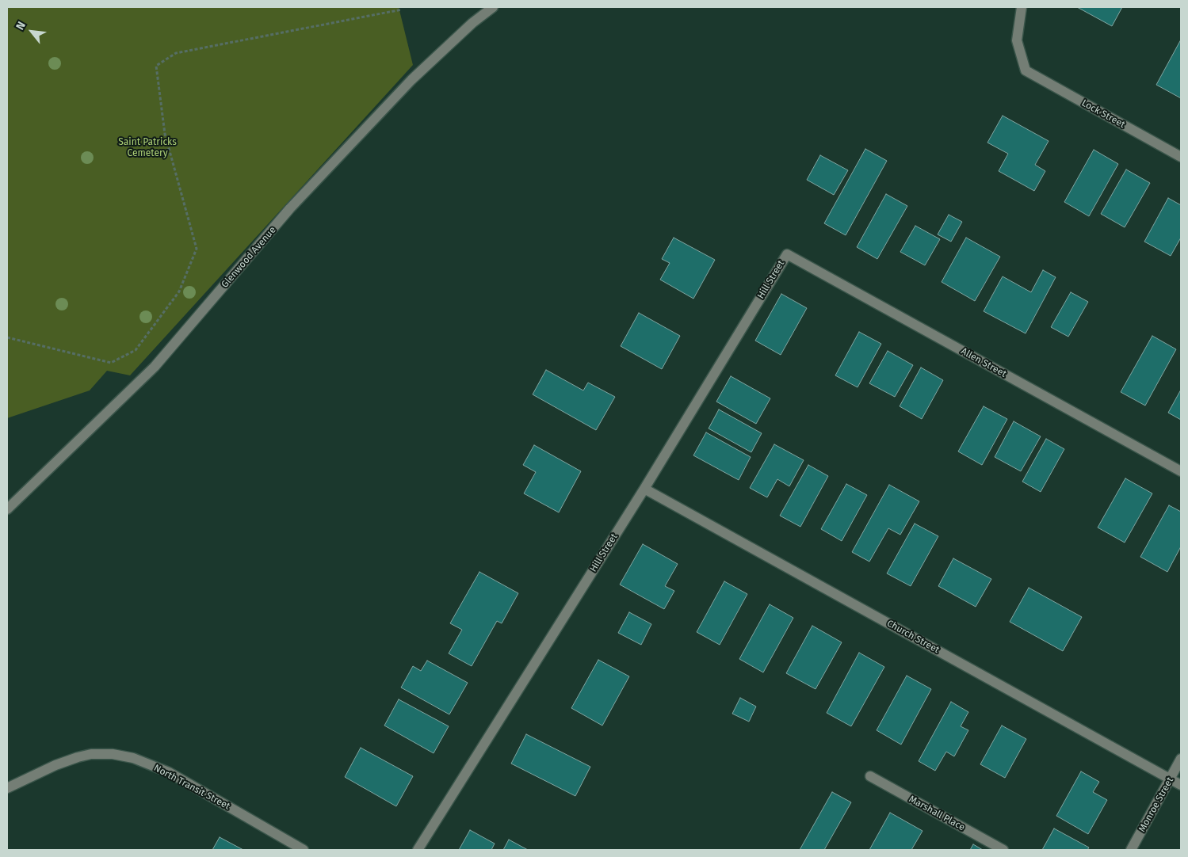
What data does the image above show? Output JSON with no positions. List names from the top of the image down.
{
  "streets": {
    "street": [
      "Lock Street",
      "Glenwood Avenue",
      "Hill Street",
      "Allen Street",
      "Church Street",
      "North Transit Street",
      "Monroe Street",
      "Marshall Place"
    ]
  },
  "crossings": [
    ["Hill Street", "Allen Street"],
    ["Hill Street", "Church Street"],
    ["Church Street", "Monroe Street"]
  ],
  "parks": ["Saint Patricks Cemetery"],
  "north": "top left"
}
